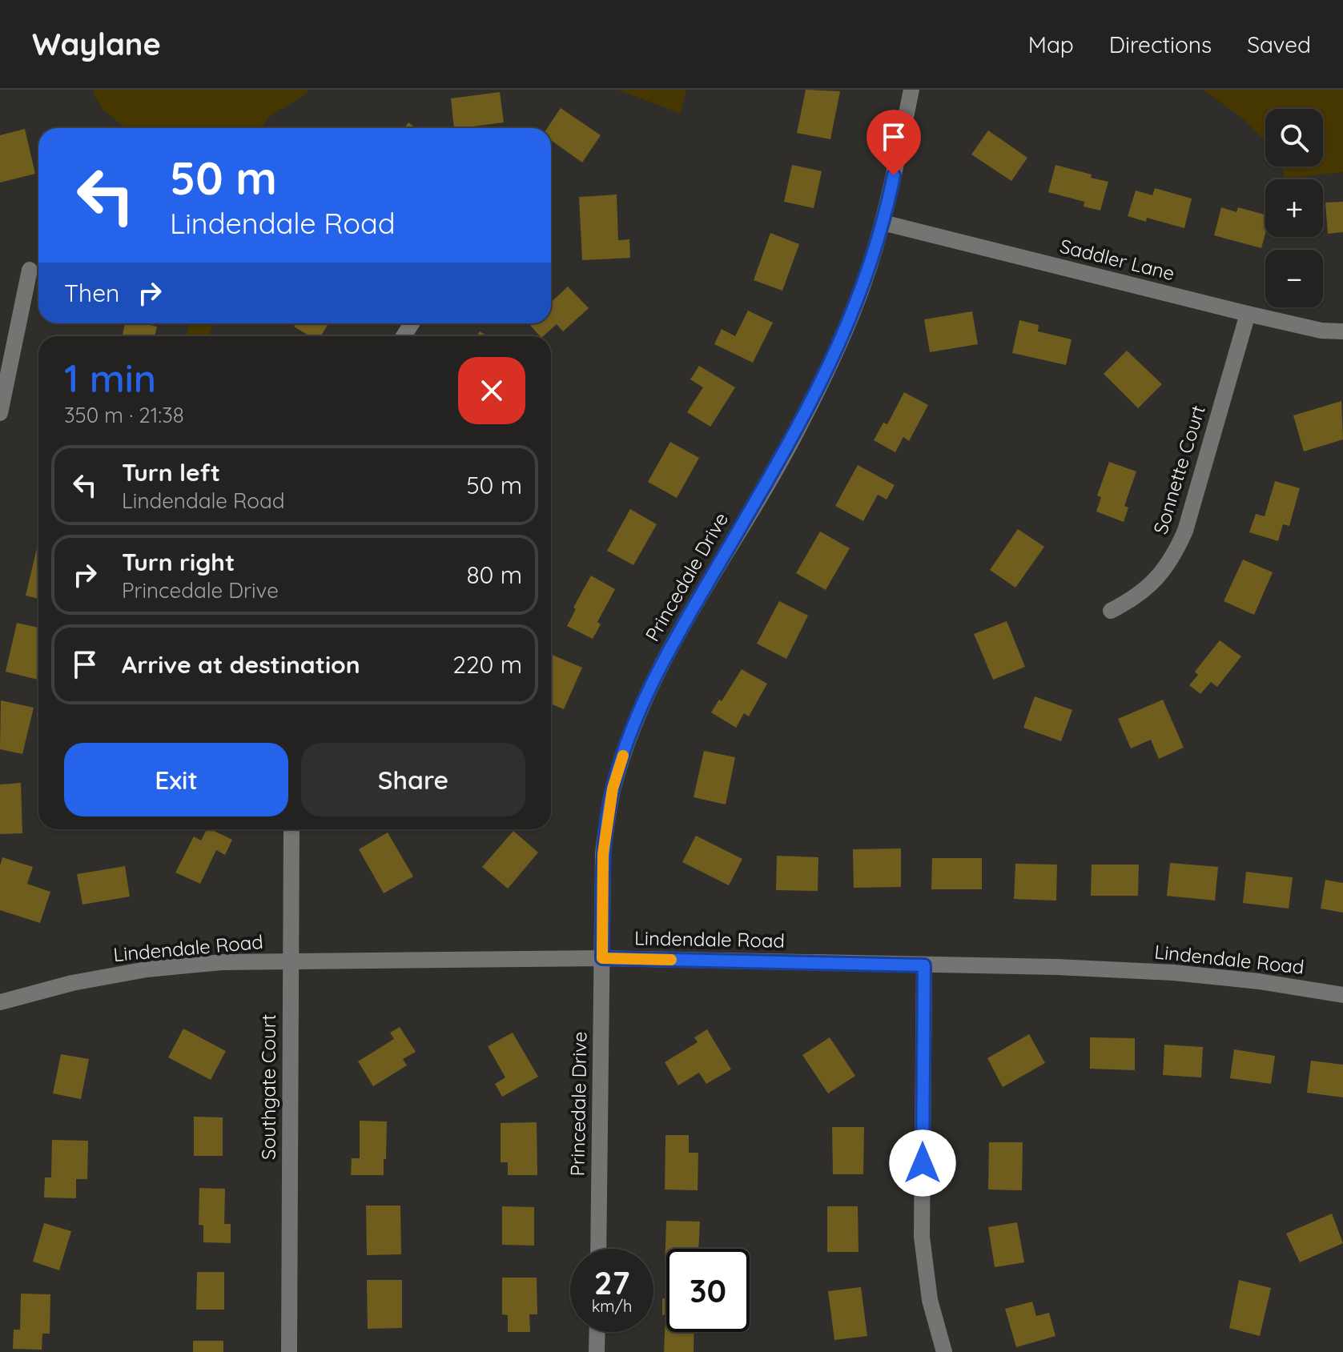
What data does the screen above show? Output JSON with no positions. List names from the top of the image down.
{
  "streets": {
    "street": [
      "Saddler Lane",
      "Sonnette Court",
      "Princedale Drive",
      "Lindendale Road",
      "Southgate Court"
    ]
  },
  "crossings": [
    ["Saddler Lane", "Sonnette Court"],
    ["Saddler Lane", "Princedale Drive"],
    ["Princedale Drive", "Lindendale Road"],
    ["Lindendale Road", "Southgate Court"]
  ],
  "page": {
    "header": "Waylane",
    "nav": ["Map", "Directions", "Saved"],
    "map_buttons": ["+", "−"],
    "turn": ["50 m", "Lindendale Road"],
    "then": "Then",
    "heading": ["1 min", "350 m · 21:38"],
    "list": [
      {
        "name": "Turn left",
        "note": "Lindendale Road",
        "value": "50 m"
      },
      {
        "name": "Turn right",
        "note": "Princedale Drive",
        "value": "80 m"
      },
      {
        "name": "Arrive at destination",
        "value": "220 m"
      }
    ],
    "buttons": ["Exit", "Share"],
    "speed": "27 km/h",
    "limit": "30"
  }
}
